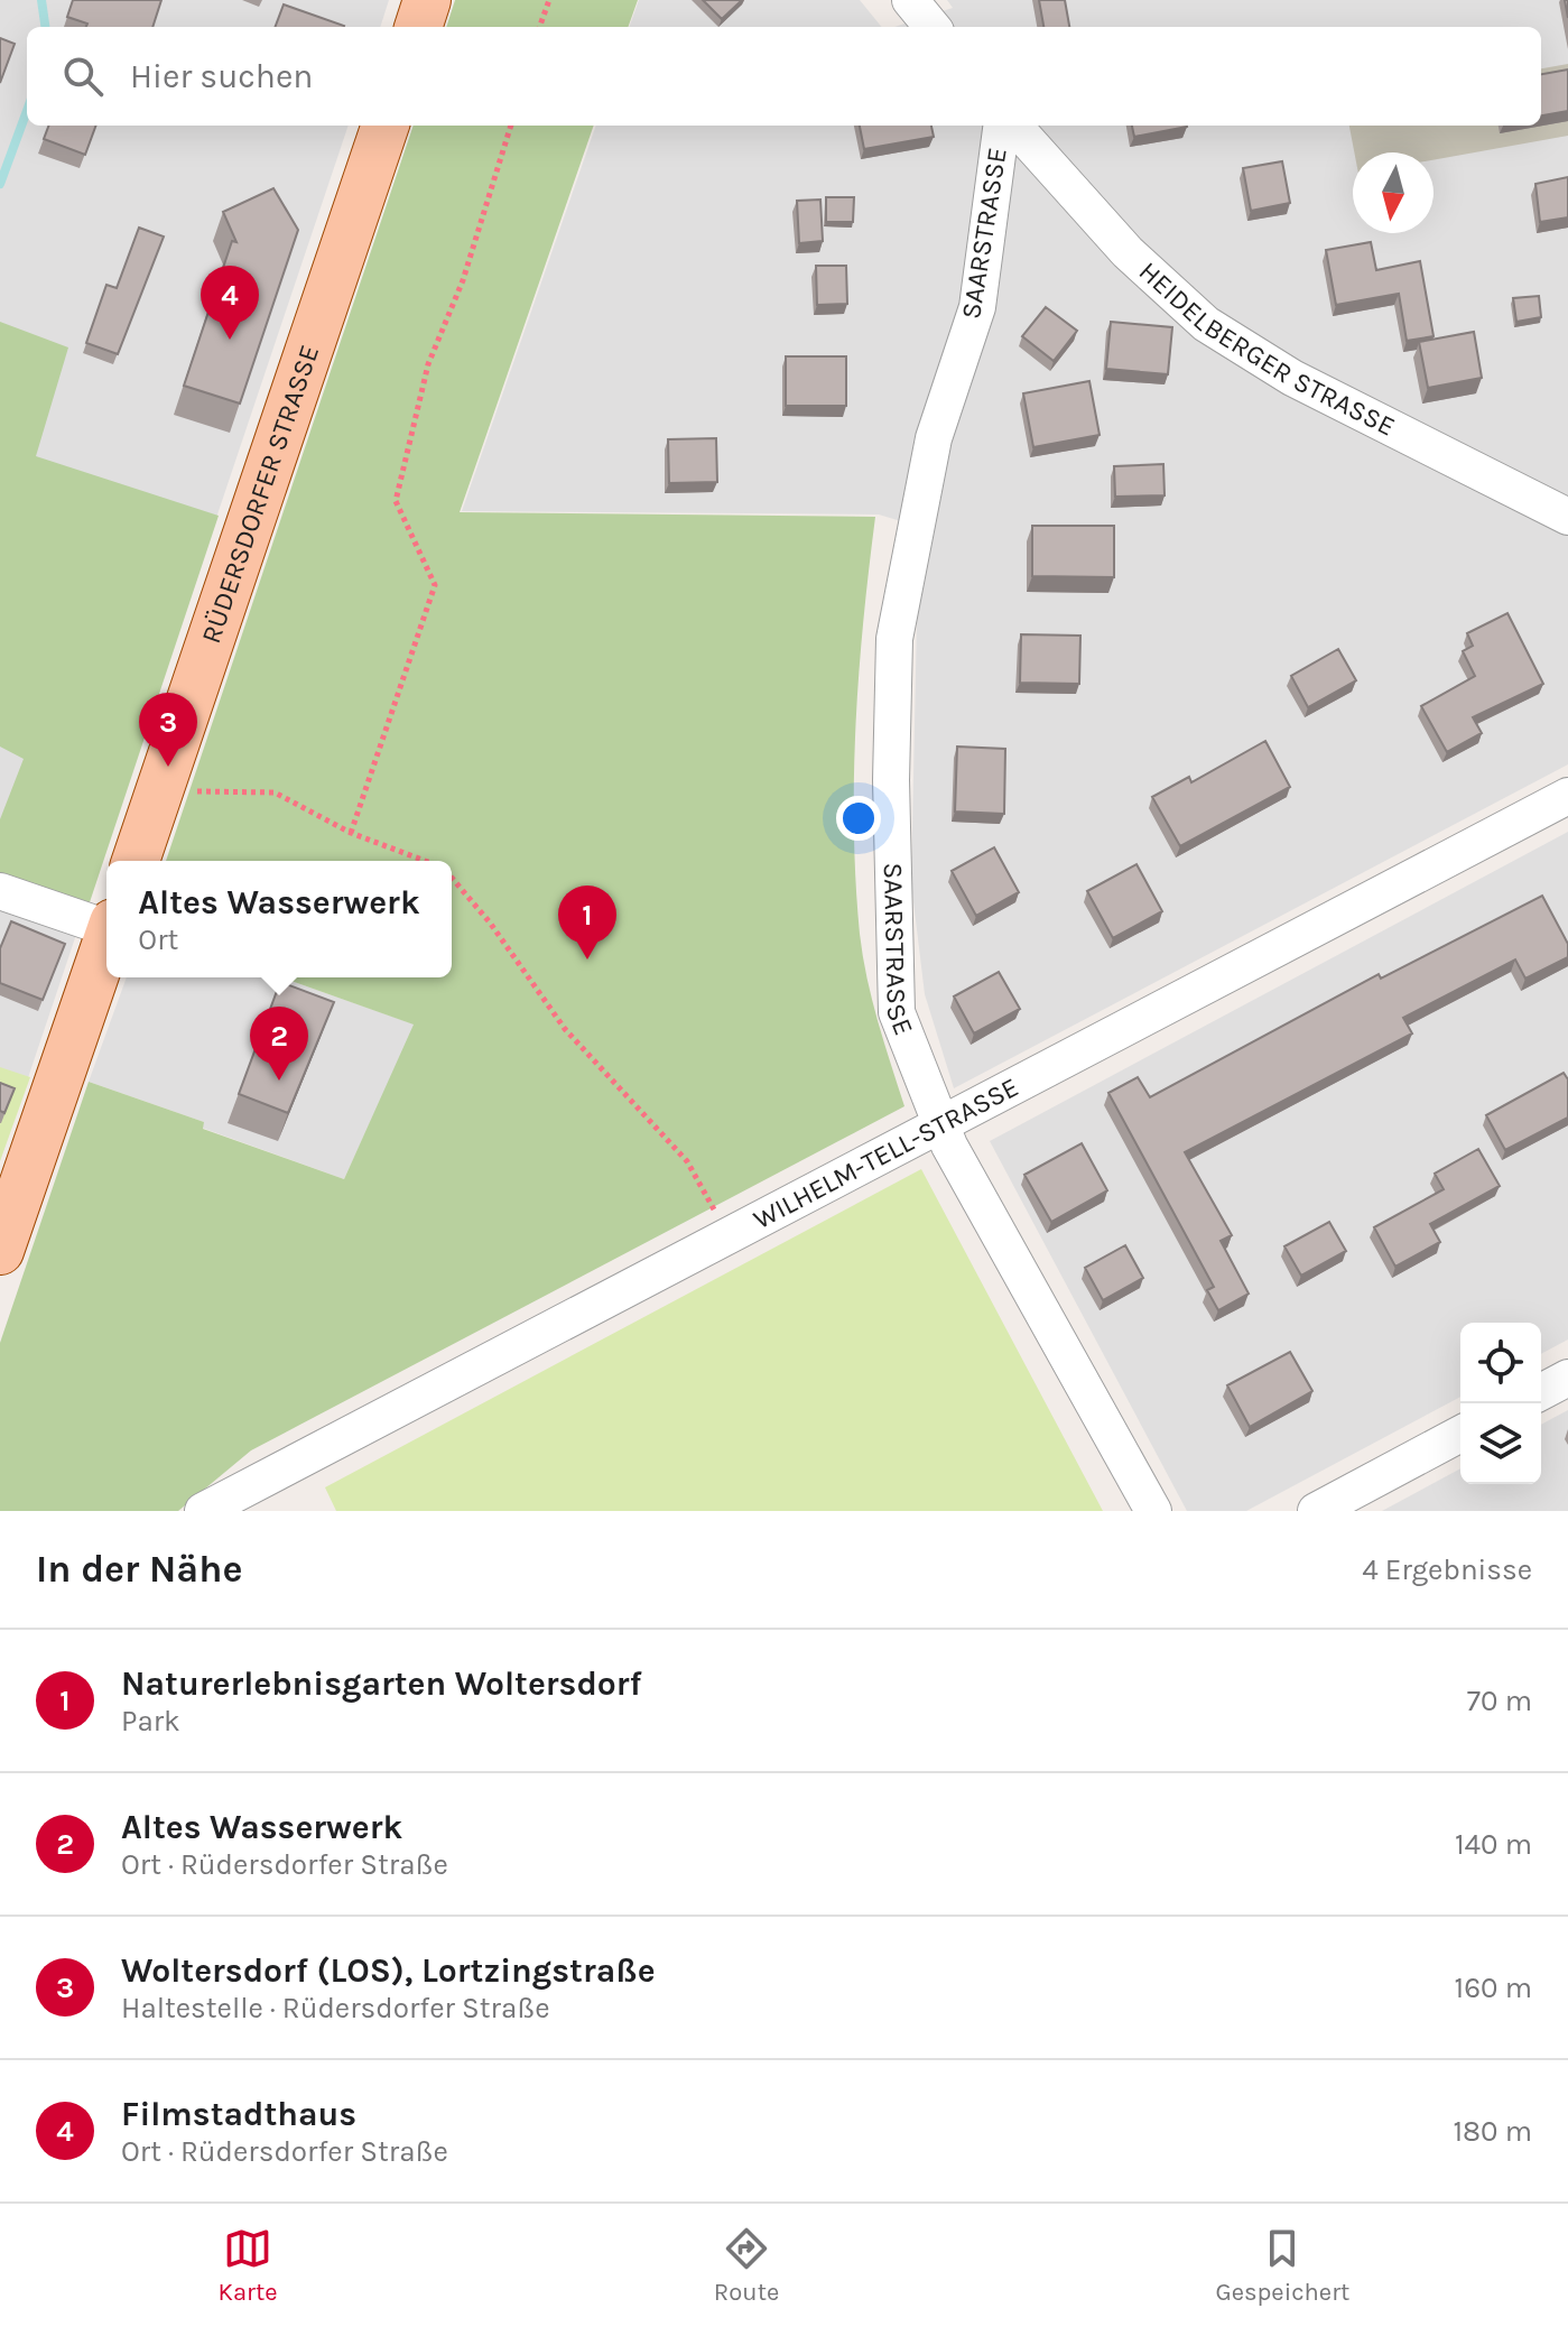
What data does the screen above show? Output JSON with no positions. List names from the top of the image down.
{
  "streets": {
    "main road": ["RÜDERSDORFER STRASSE"],
    "street": ["SAARSTRASSE", "HEIDELBERGER STRASSE", "WILHELM-TELL-STRASSE"]
  },
  "crossings": [
    ["SAARSTRASSE", "WILHELM-TELL-STRASSE"]
  ],
  "north": "bottom",
  "page": {
    "search": "Hier suchen",
    "pins": [
      "4",
      "3",
      "1",
      "2"
    ],
    "popup": ["Altes Wasserwerk", "Ort"],
    "heading": ["In der Nähe", "4 Ergebnisse"],
    "list": [
      {
        "mark": "1",
        "name": "Naturerlebnisgarten Woltersdorf",
        "note": "Park",
        "value": "70 m"
      },
      {
        "mark": "2",
        "name": "Altes Wasserwerk",
        "note": "Ort · Rüdersdorfer Straße",
        "value": "140 m"
      },
      {
        "mark": "3",
        "name": "Woltersdorf (LOS), Lortzingstraße",
        "note": "Haltestelle · Rüdersdorfer Straße",
        "value": "160 m"
      },
      {
        "mark": "4",
        "name": "Filmstadthaus",
        "note": "Ort · Rüdersdorfer Straße",
        "value": "180 m"
      }
    ],
    "nav": ["Karte", "Route", "Gespeichert"]
  }
}
